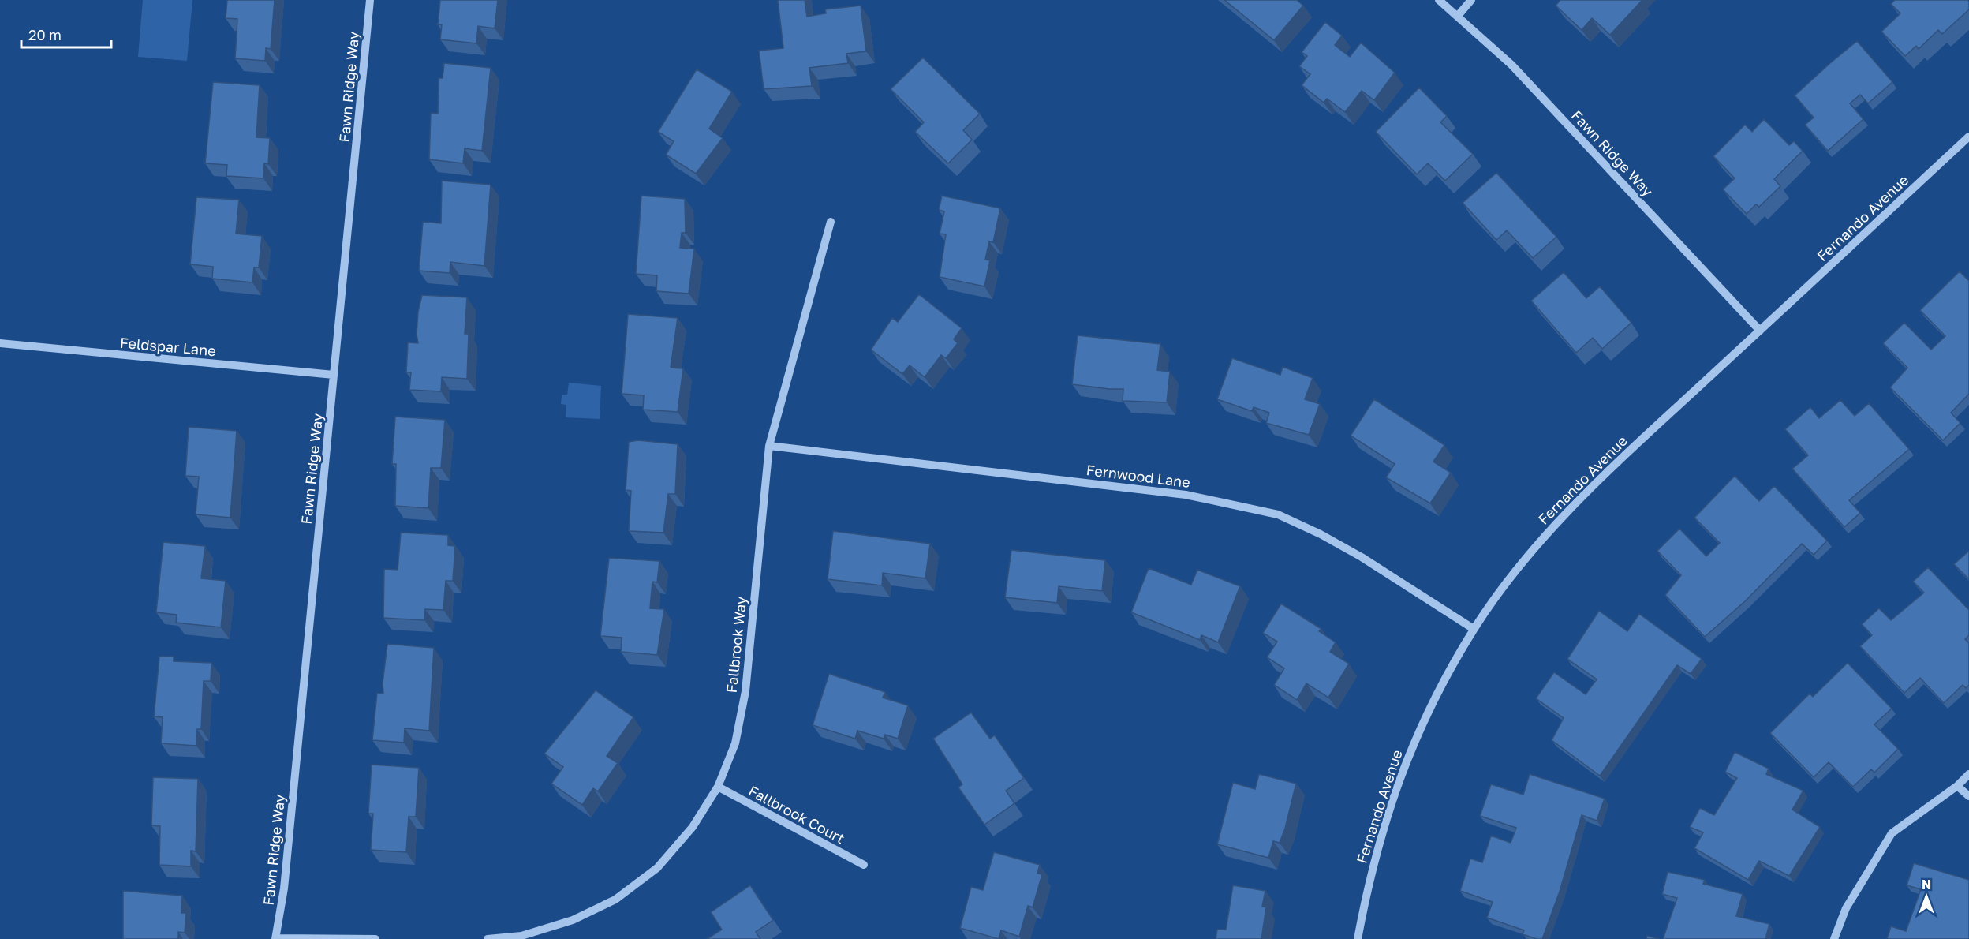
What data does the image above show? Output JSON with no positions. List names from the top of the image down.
{
  "streets": {
    "street": [
      "Fawn Ridge Way",
      "Fernando Avenue",
      "Feldspar Lane",
      "Fernwood Lane",
      "Fallbrook Way",
      "Fallbrook Court"
    ]
  },
  "crossings": [
    ["Fawn Ridge Way", "Fernando Avenue"],
    ["Fawn Ridge Way", "Feldspar Lane"],
    ["Fernando Avenue", "Fernwood Lane"],
    ["Fernwood Lane", "Fallbrook Way"],
    ["Fallbrook Way", "Fallbrook Court"]
  ],
  "scale_bar": "20 m",
  "north": "top"
}
